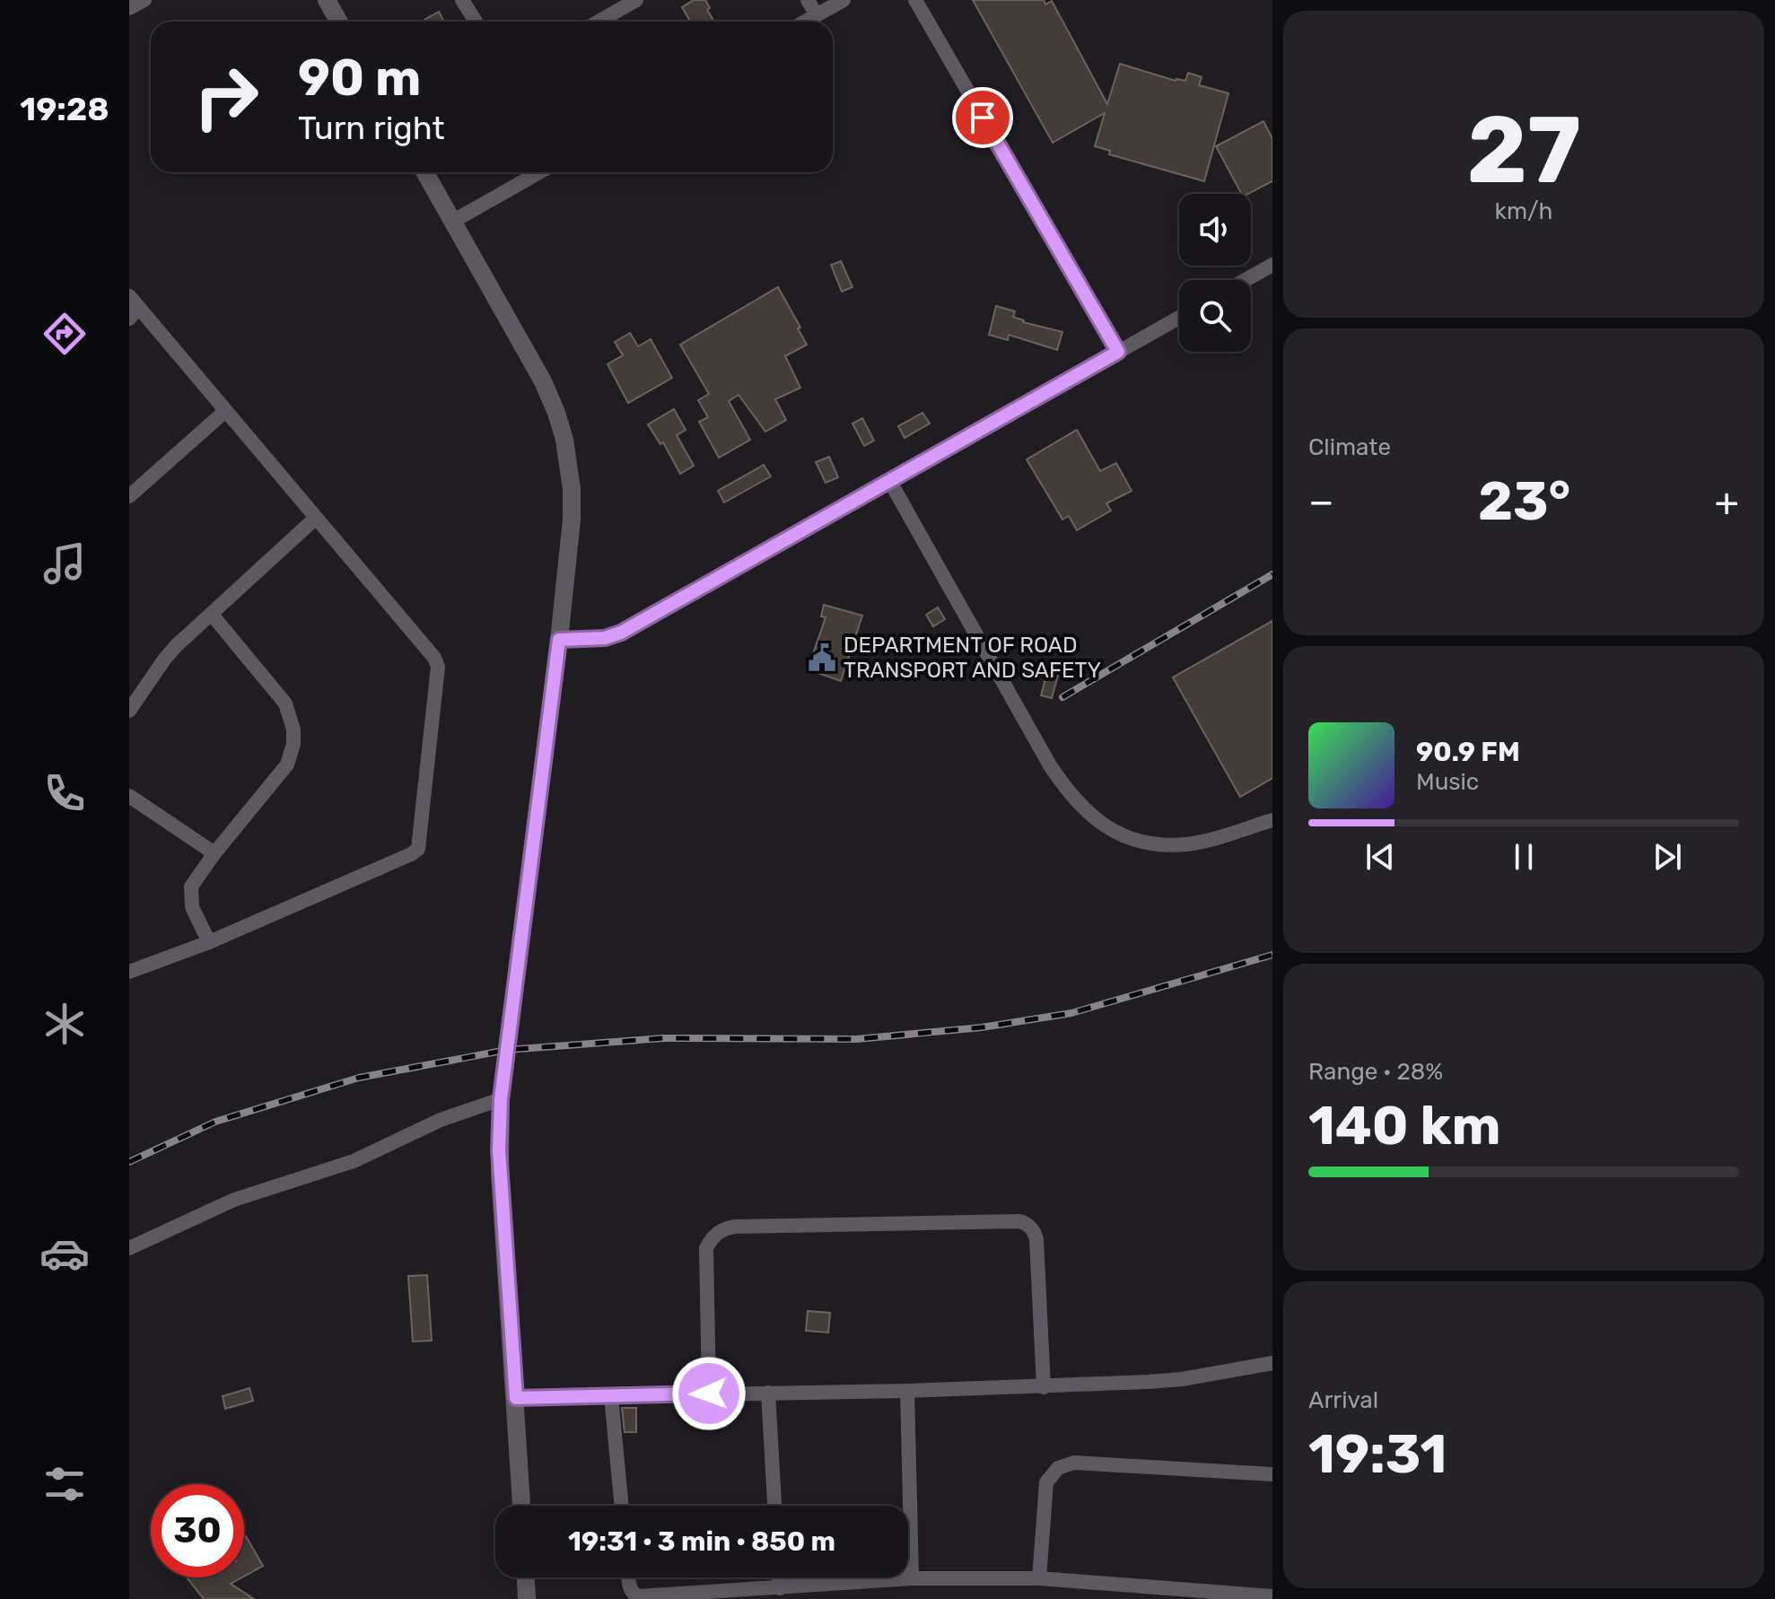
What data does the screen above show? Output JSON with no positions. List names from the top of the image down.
{
  "places": {
    "public building": ["DEPARTMENT OF ROAD TRANSPORT AND SAFETY"]
  },
  "page": {
    "tabs": "19:28",
    "tile": [
      ["27", "km/h"],
      "Climate",
      ["Range · 28%", "140 km"],
      ["Arrival", "19:31"]
    ],
    "turn": ["90 m", "Turn right"],
    "heat": ["−", "23°", "+"],
    "song": ["90.9 FM", "Music"],
    "limit": "30",
    "trip": "19:31 · 3 min · 850 m"
  }
}
